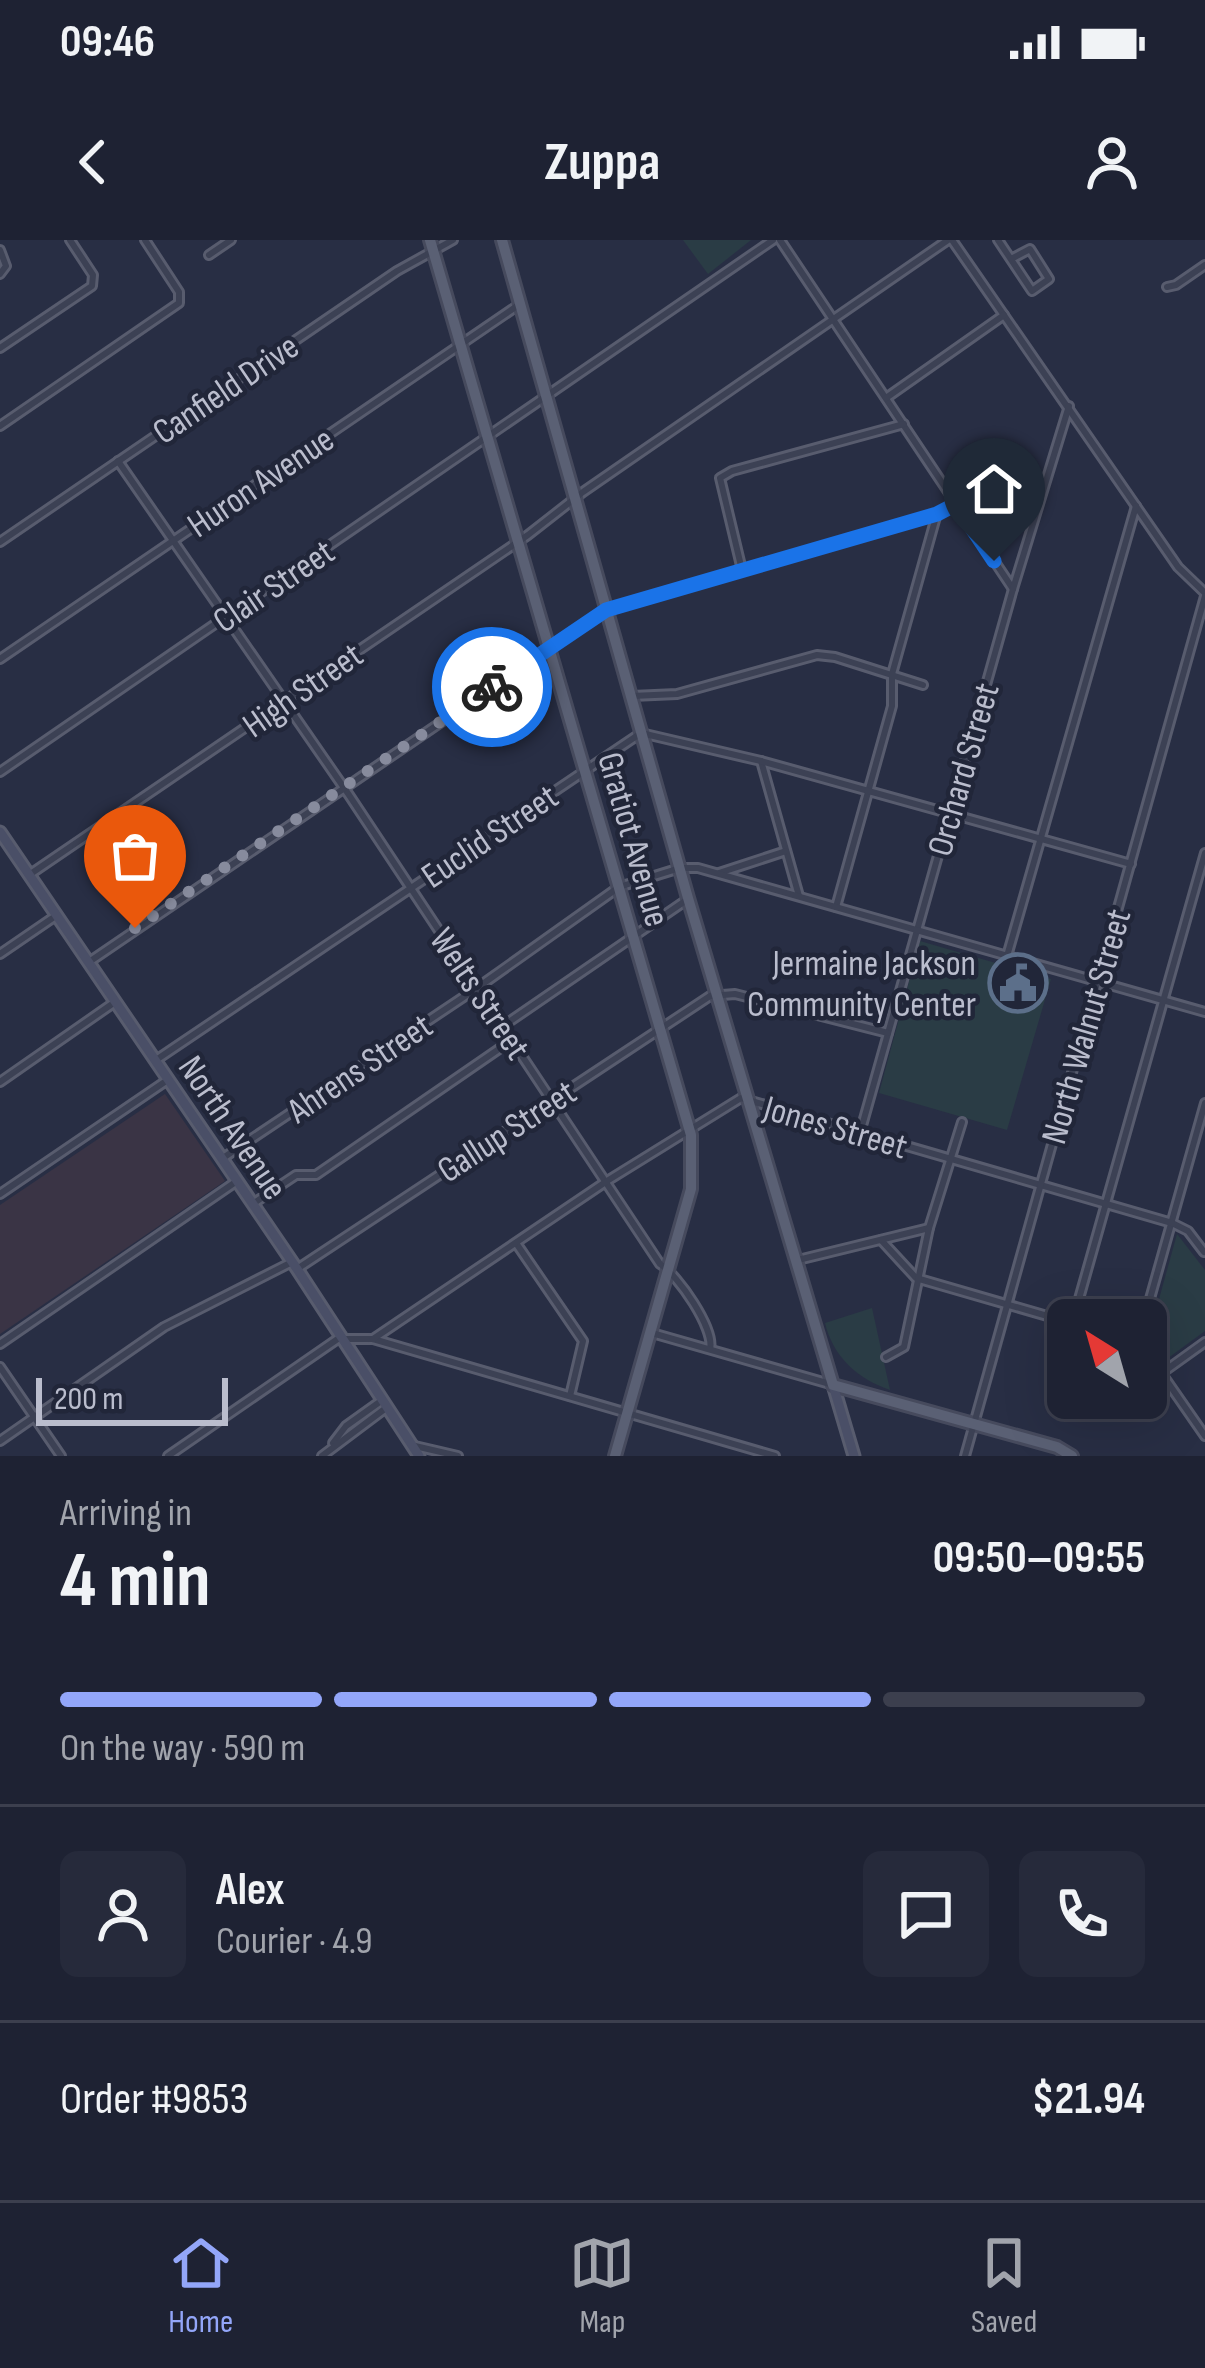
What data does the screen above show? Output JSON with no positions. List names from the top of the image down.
{
  "streets": {
    "main road": ["Gratiot Avenue", "North Avenue"],
    "street": [
      "Canfield Drive",
      "Huron Avenue",
      "Clair Street",
      "High Street",
      "Orchard Street",
      "Euclid Street",
      "Welts Street",
      "North Walnut Street",
      "Ahrens Street",
      "Jones Street",
      "Gallup Street"
    ]
  },
  "crossings": [
    ["Canfield Drive", "Gratiot Avenue"],
    ["Canfield Drive", "Welts Street"],
    ["Huron Avenue", "Gratiot Avenue"],
    ["Huron Avenue", "Welts Street"],
    ["Clair Street", "Gratiot Avenue"],
    ["Clair Street", "Welts Street"],
    ["High Street", "Gratiot Avenue"],
    ["High Street", "Welts Street"],
    ["High Street", "North Avenue"],
    ["Orchard Street", "Jones Street"],
    ["Euclid Street", "Gratiot Avenue"],
    ["Euclid Street", "Welts Street"],
    ["Euclid Street", "North Avenue"],
    ["Gratiot Avenue", "Welts Street"],
    ["Gratiot Avenue", "Ahrens Street"],
    ["Gratiot Avenue", "Jones Street"],
    ["Gratiot Avenue", "Gallup Street"],
    ["Welts Street", "Ahrens Street"],
    ["Welts Street", "Jones Street"],
    ["Welts Street", "Gallup Street"],
    ["North Walnut Street", "Jones Street"],
    ["Ahrens Street", "North Avenue"],
    ["North Avenue", "Gallup Street"]
  ],
  "places": {
    "public building": ["Jermaine Jackson Community Center"]
  },
  "scale_bar": "200 m",
  "north": "top left",
  "page": {
    "status": "09:46",
    "header": "Zuppa",
    "scale": "200 m",
    "heading": ["4 min", "Arriving in", "09:50–09:55"],
    "panel": [
      "Alex",
      "Courier · 4.9",
      "Order #9853",
      "$21.94"
    ],
    "bar": "On the way · 590 m",
    "tabs": ["Home", "Map", "Saved"]
  }
}
